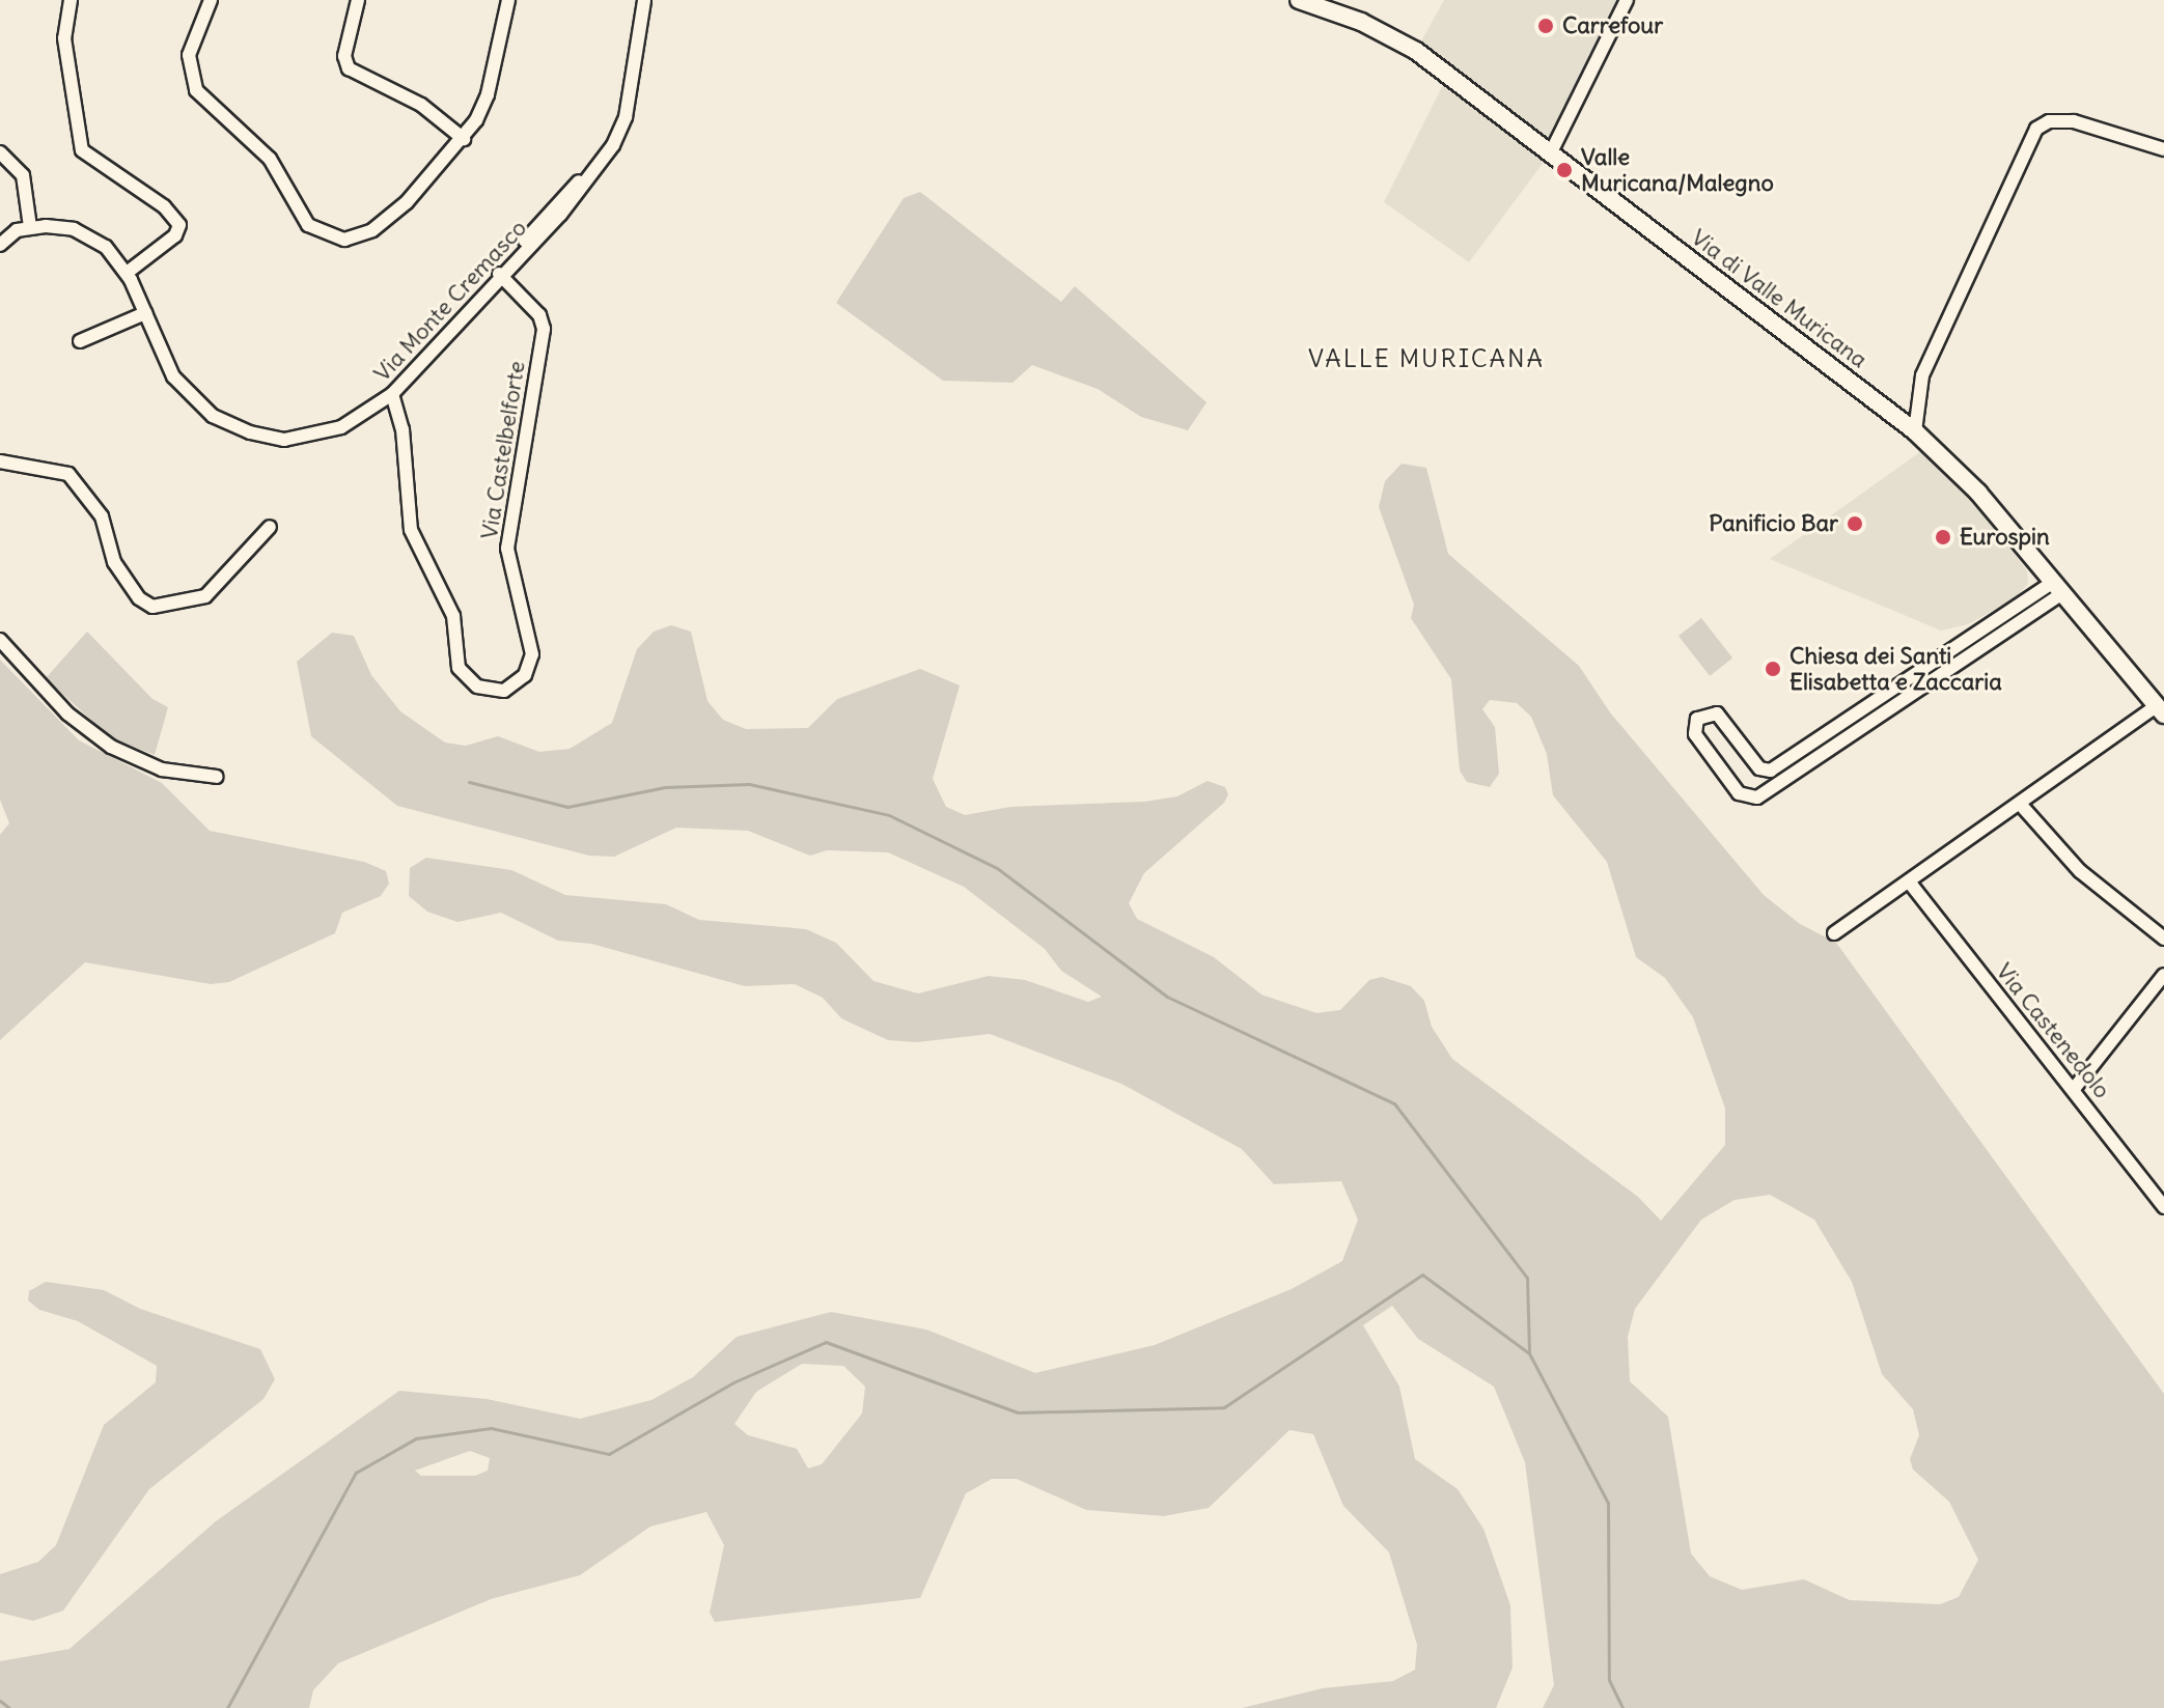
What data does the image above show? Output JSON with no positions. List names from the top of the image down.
{
  "streets": {
    "street": [
      "Via di Valle Muricana",
      "Via Monte Cremasco",
      "Via Castelbelforte",
      "Via Castenedolo"
    ]
  },
  "crossings": [
    ["Via Monte Cremasco", "Via Castelbelforte"]
  ],
  "districts": ["VALLE MURICANA"],
  "places": [
    "Carrefour",
    "Valle Muricana/Malegno",
    "Panificio Bar",
    "Eurospin",
    "Chiesa dei Santi Elisabetta e Zaccaria"
  ]
}
